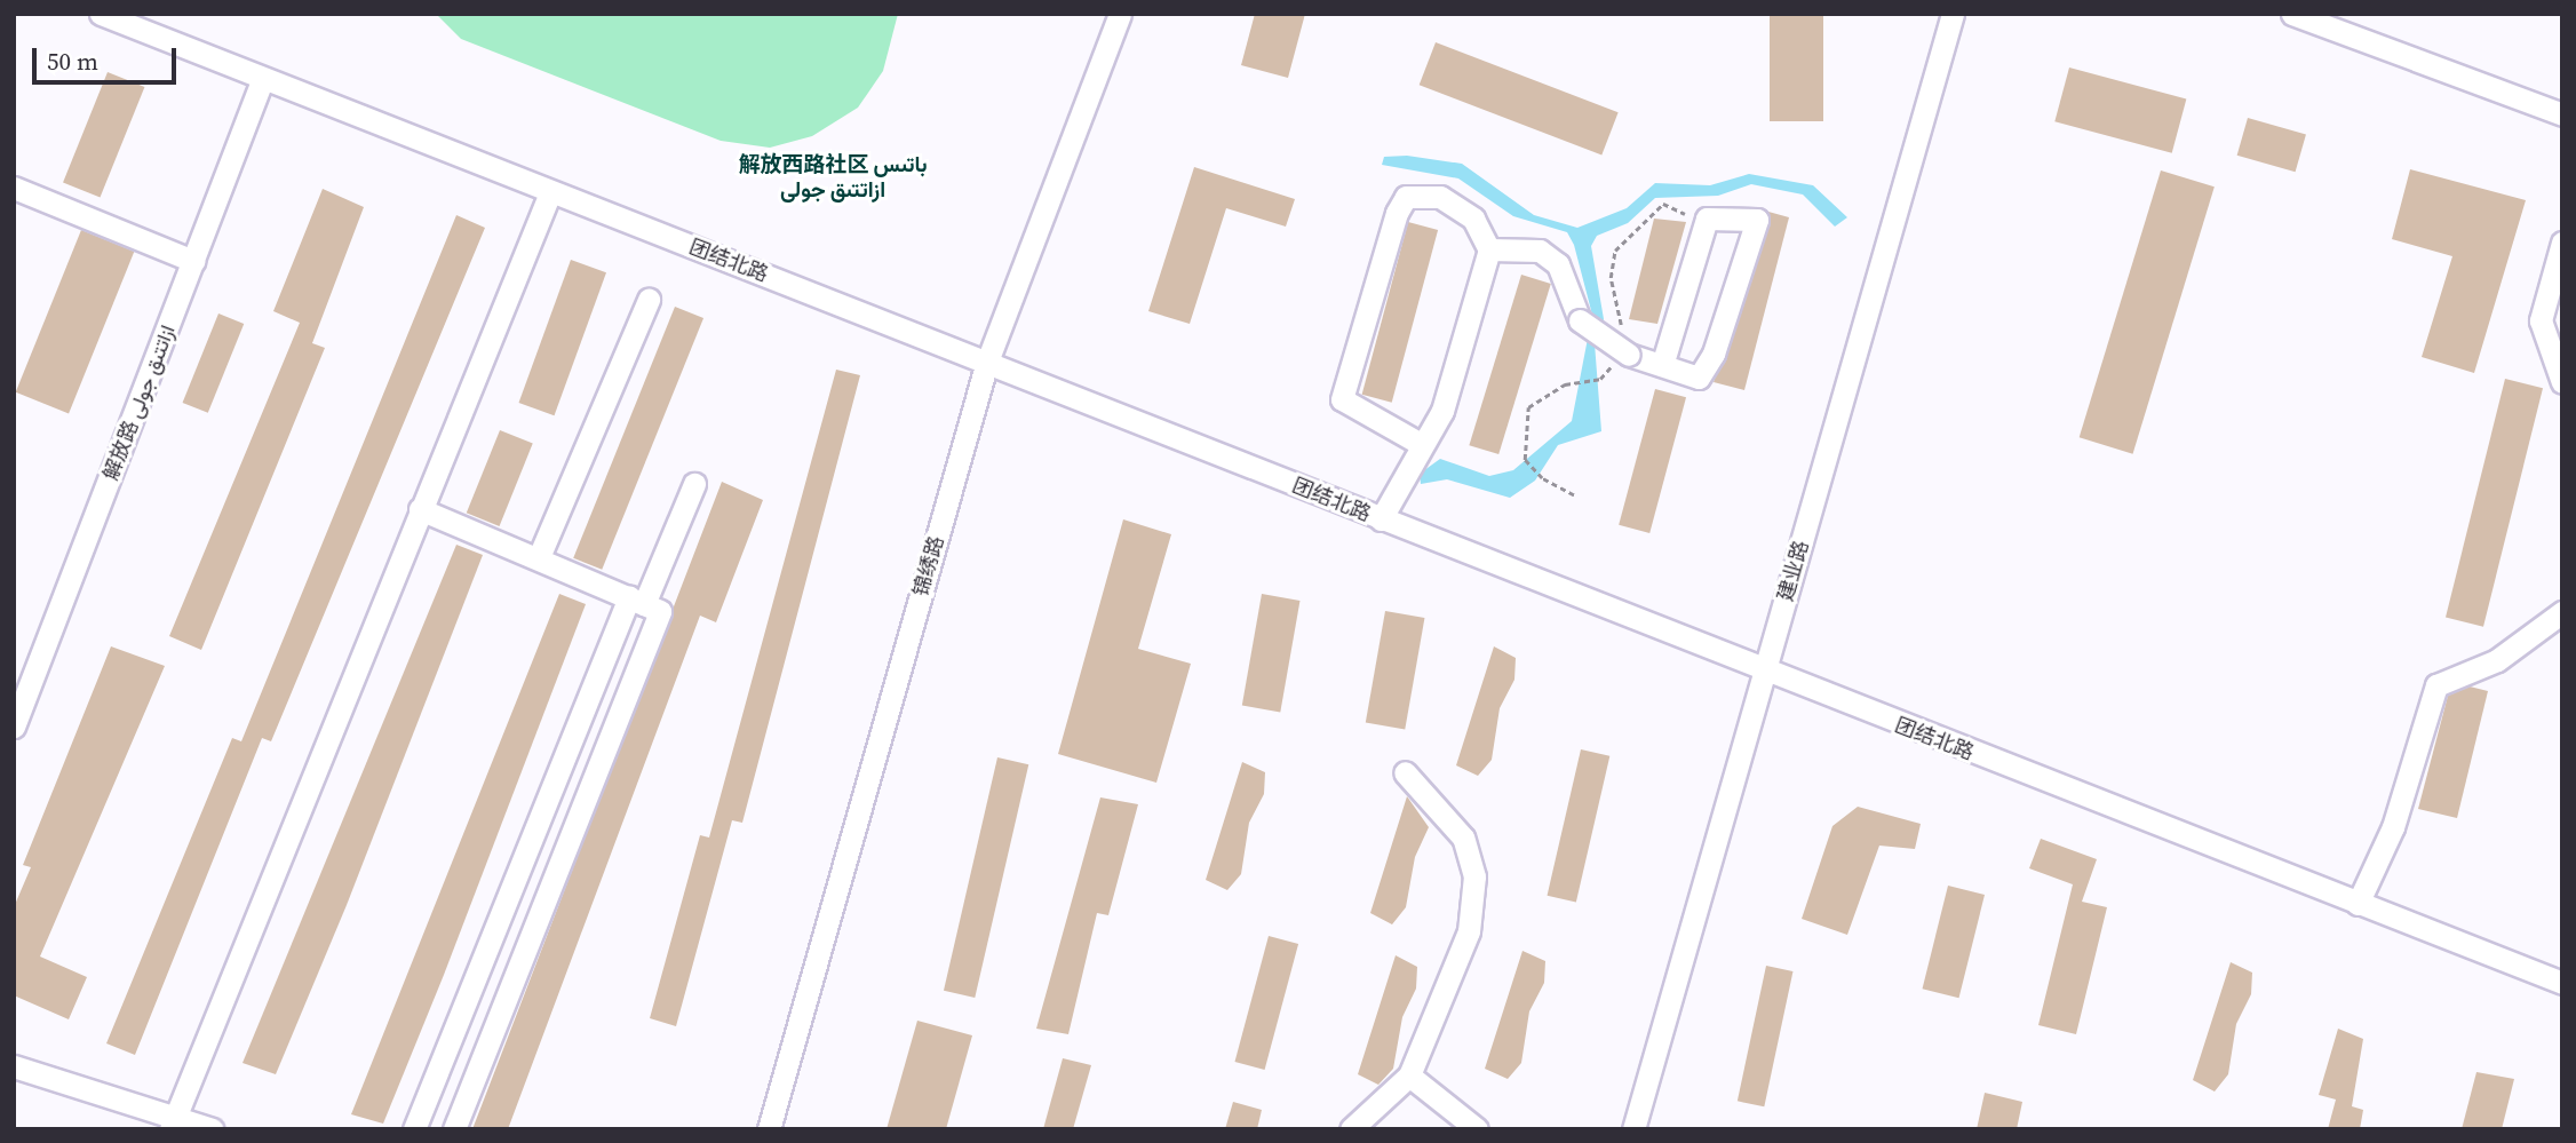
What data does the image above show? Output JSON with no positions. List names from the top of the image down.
{
  "streets": {
    "street": [
      "团结北路",
      "解放路 ازاتتىق جولى",
      "锦绣路",
      "建业路"
    ]
  },
  "crossings": [
    ["团结北路", "解放路 ازاتتىق جولى"],
    ["团结北路", "锦绣路"],
    ["团结北路", "建业路"]
  ],
  "districts": ["解放西路社区 باتىس ازاتتىق جولى"],
  "scale_bar": "50 m"
}
